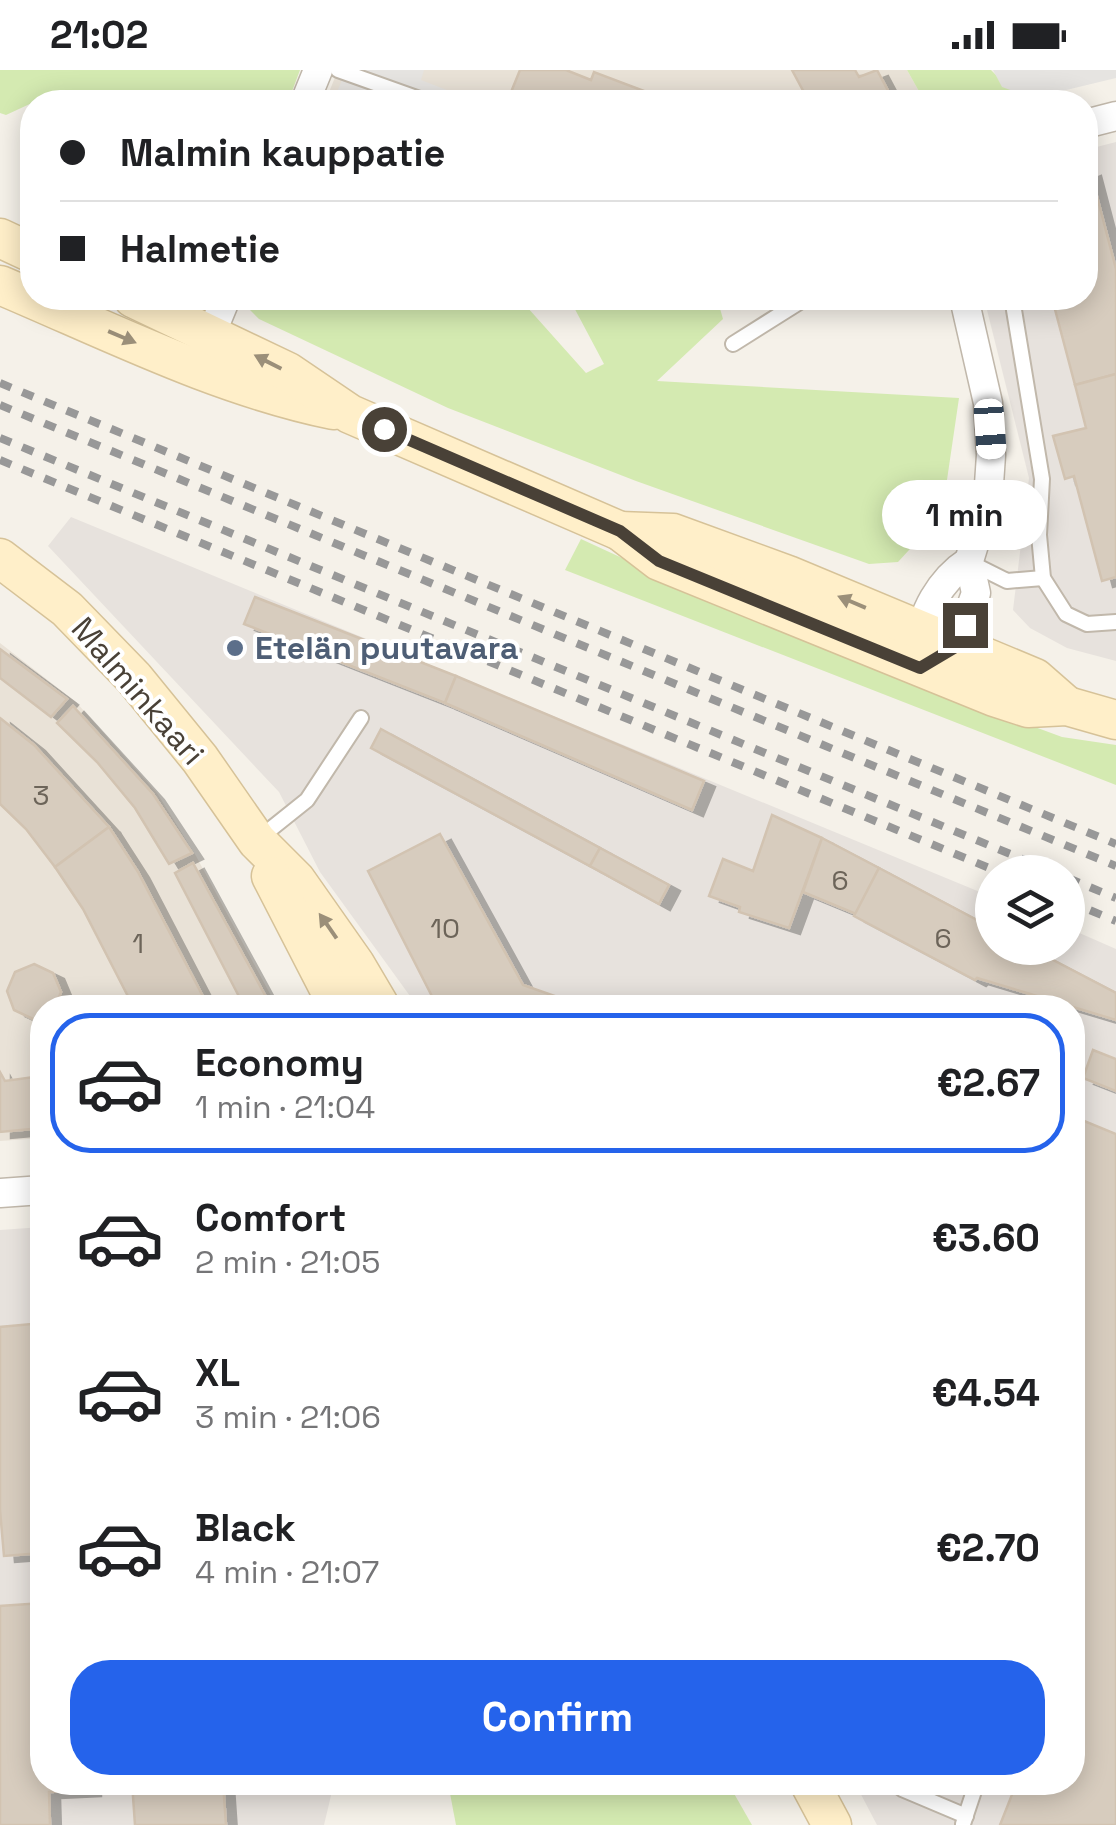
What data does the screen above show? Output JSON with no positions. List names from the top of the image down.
{
  "streets": {
    "street": ["Malminkaari"]
  },
  "places": ["Etelän puutavara"],
  "house_numbers": [
    "3",
    "6",
    "10",
    "6",
    "1"
  ],
  "page": {
    "status": "21:02",
    "banner": ["Malmin kauppatie", "Halmetie"],
    "bubble": "1 min",
    "list": [
      {
        "name": "Economy",
        "note": "1 min · 21:04",
        "value": "€2.67"
      },
      {
        "name": "Comfort",
        "note": "2 min · 21:05",
        "value": "€3.60"
      },
      {
        "name": "XL",
        "note": "3 min · 21:06",
        "value": "€4.54"
      },
      {
        "name": "Black",
        "note": "4 min · 21:07",
        "value": "€2.70"
      }
    ],
    "buttons": "Confirm"
  }
}
